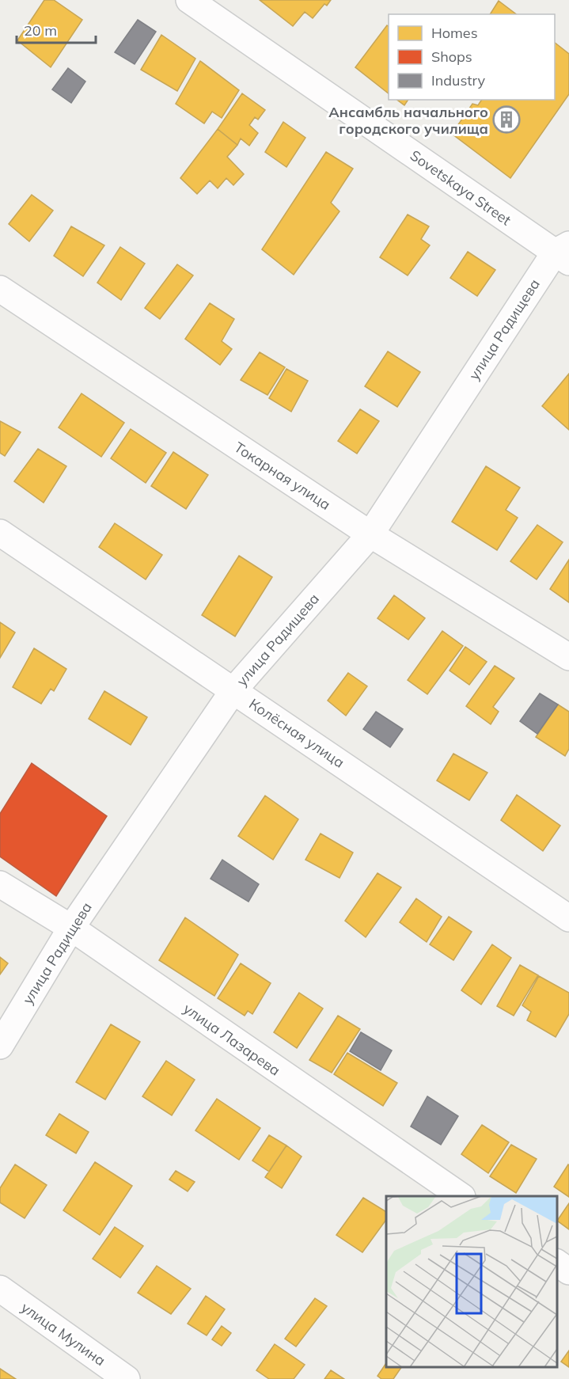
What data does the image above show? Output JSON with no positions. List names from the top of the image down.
{
  "streets": {
    "street": [
      "Sovetskaya Street",
      "улица Радищева",
      "Токарная улица",
      "Колёсная улица",
      "улица Лазарева",
      "улица Мулина"
    ]
  },
  "crossings": [
    ["Sovetskaya Street", "улица Радищева"],
    ["улица Радищева", "Токарная улица"],
    ["улица Радищева", "Колёсная улица"],
    ["улица Радищева", "улица Лазарева"]
  ],
  "places": {
    "building": ["Ансамбль начального городского училища"]
  },
  "legend": ["Homes", "Shops", "Industry"],
  "scale_bar": "20 m"
}
